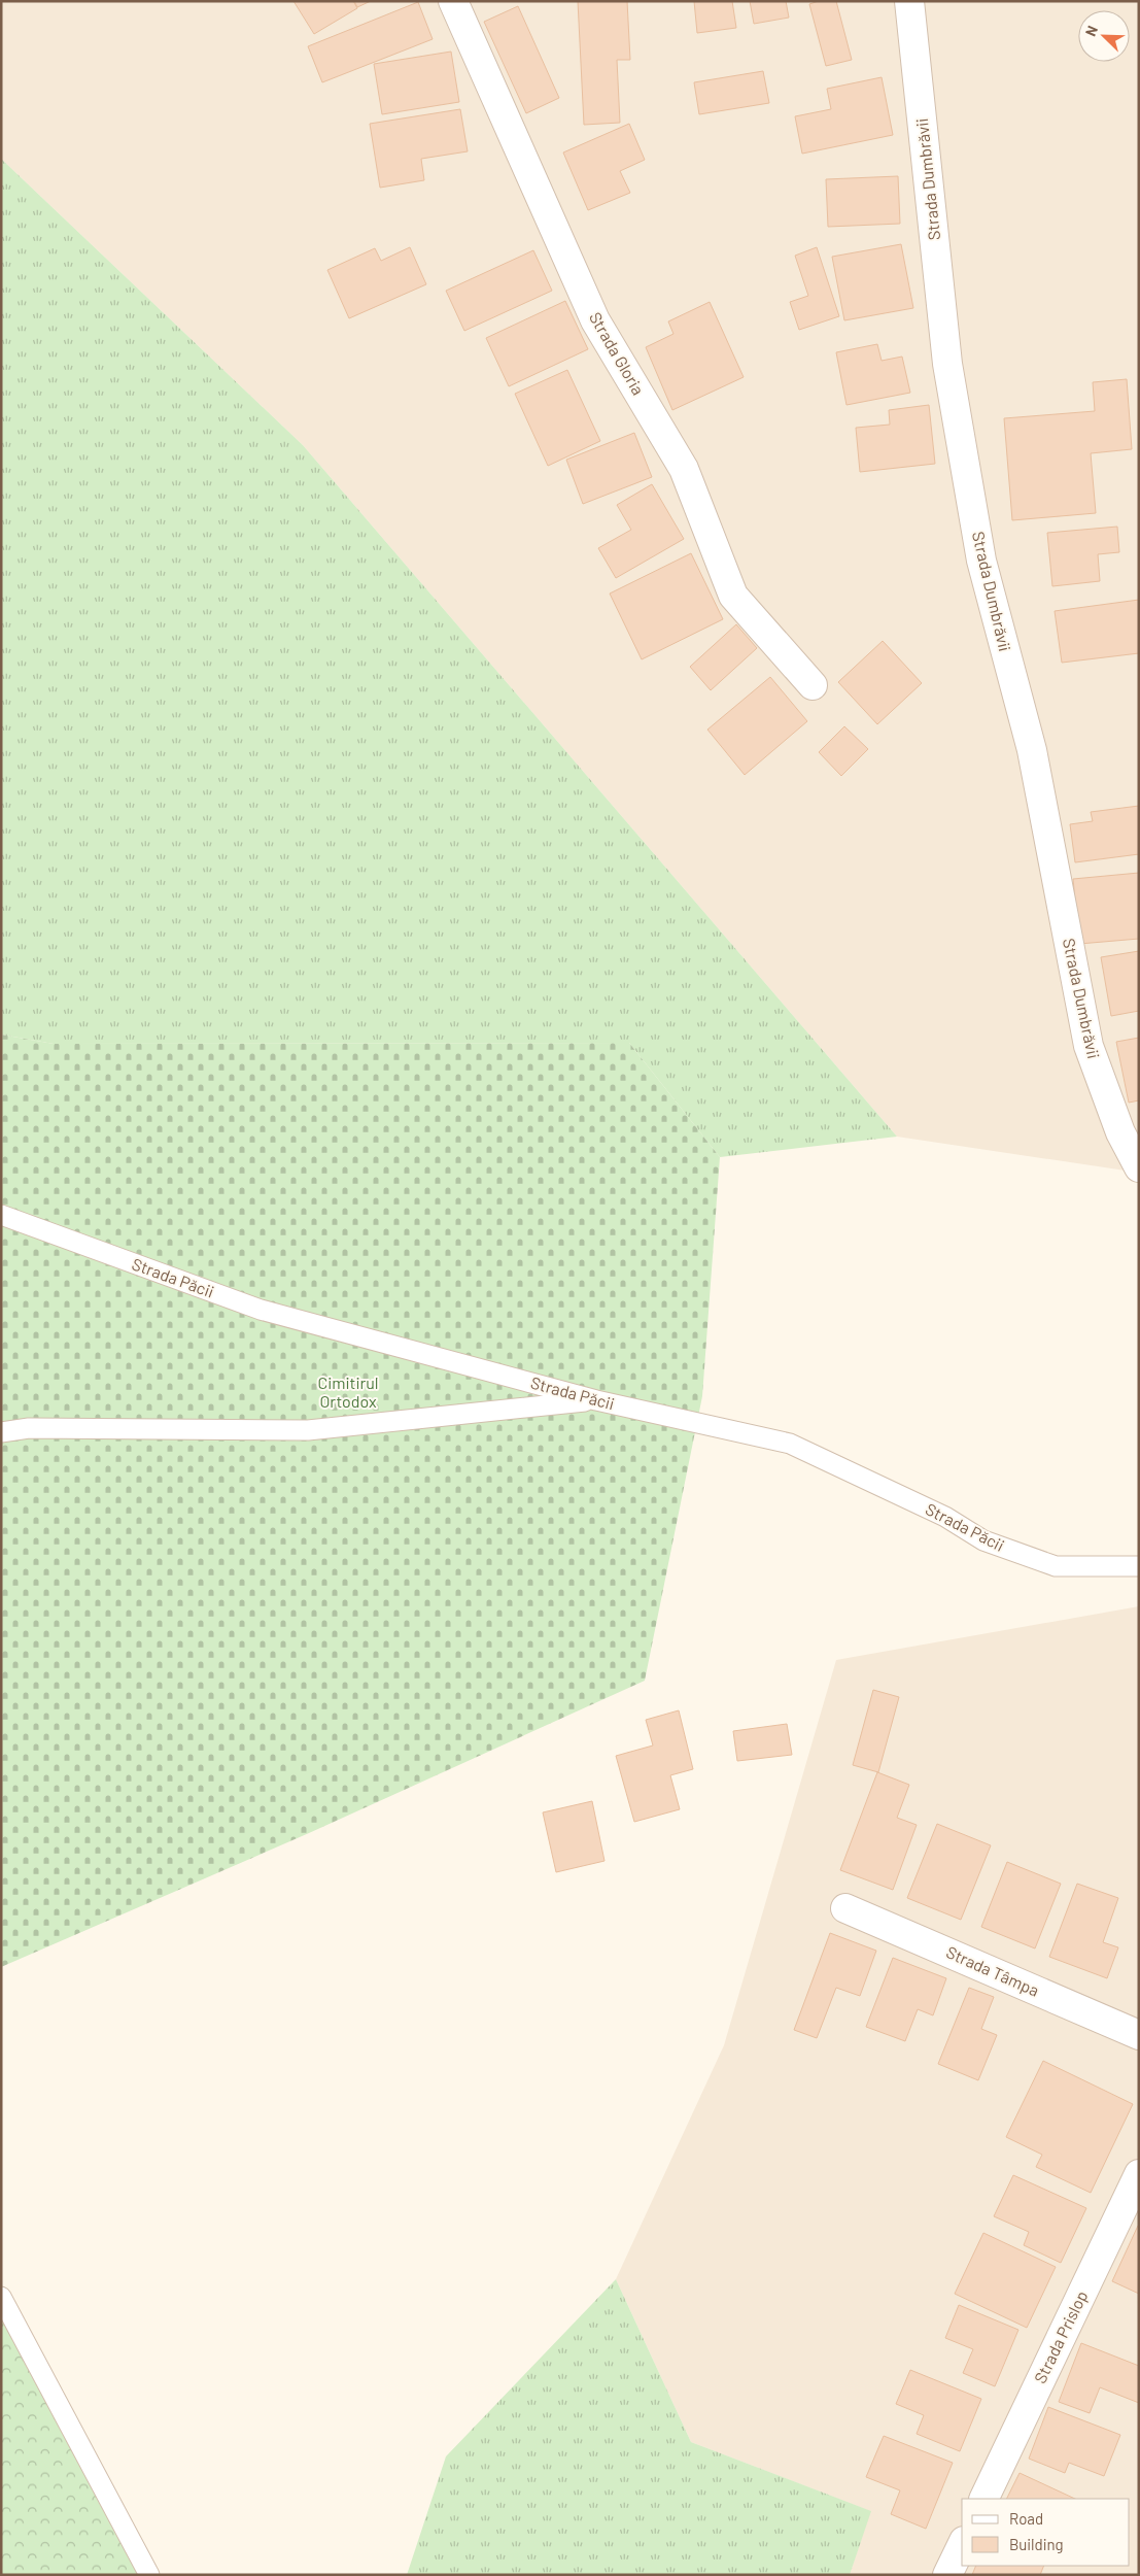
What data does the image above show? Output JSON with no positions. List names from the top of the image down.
{
  "streets": {
    "street": [
      "Strada Dumbrăvii",
      "Strada Gloria",
      "Strada Tâmpa",
      "Strada Prislop"
    ],
    "lane": ["Strada Păcii"]
  },
  "parks": ["Cimitirul Ortodox"],
  "legend": ["Road", "Building"],
  "north": "top left"
}
